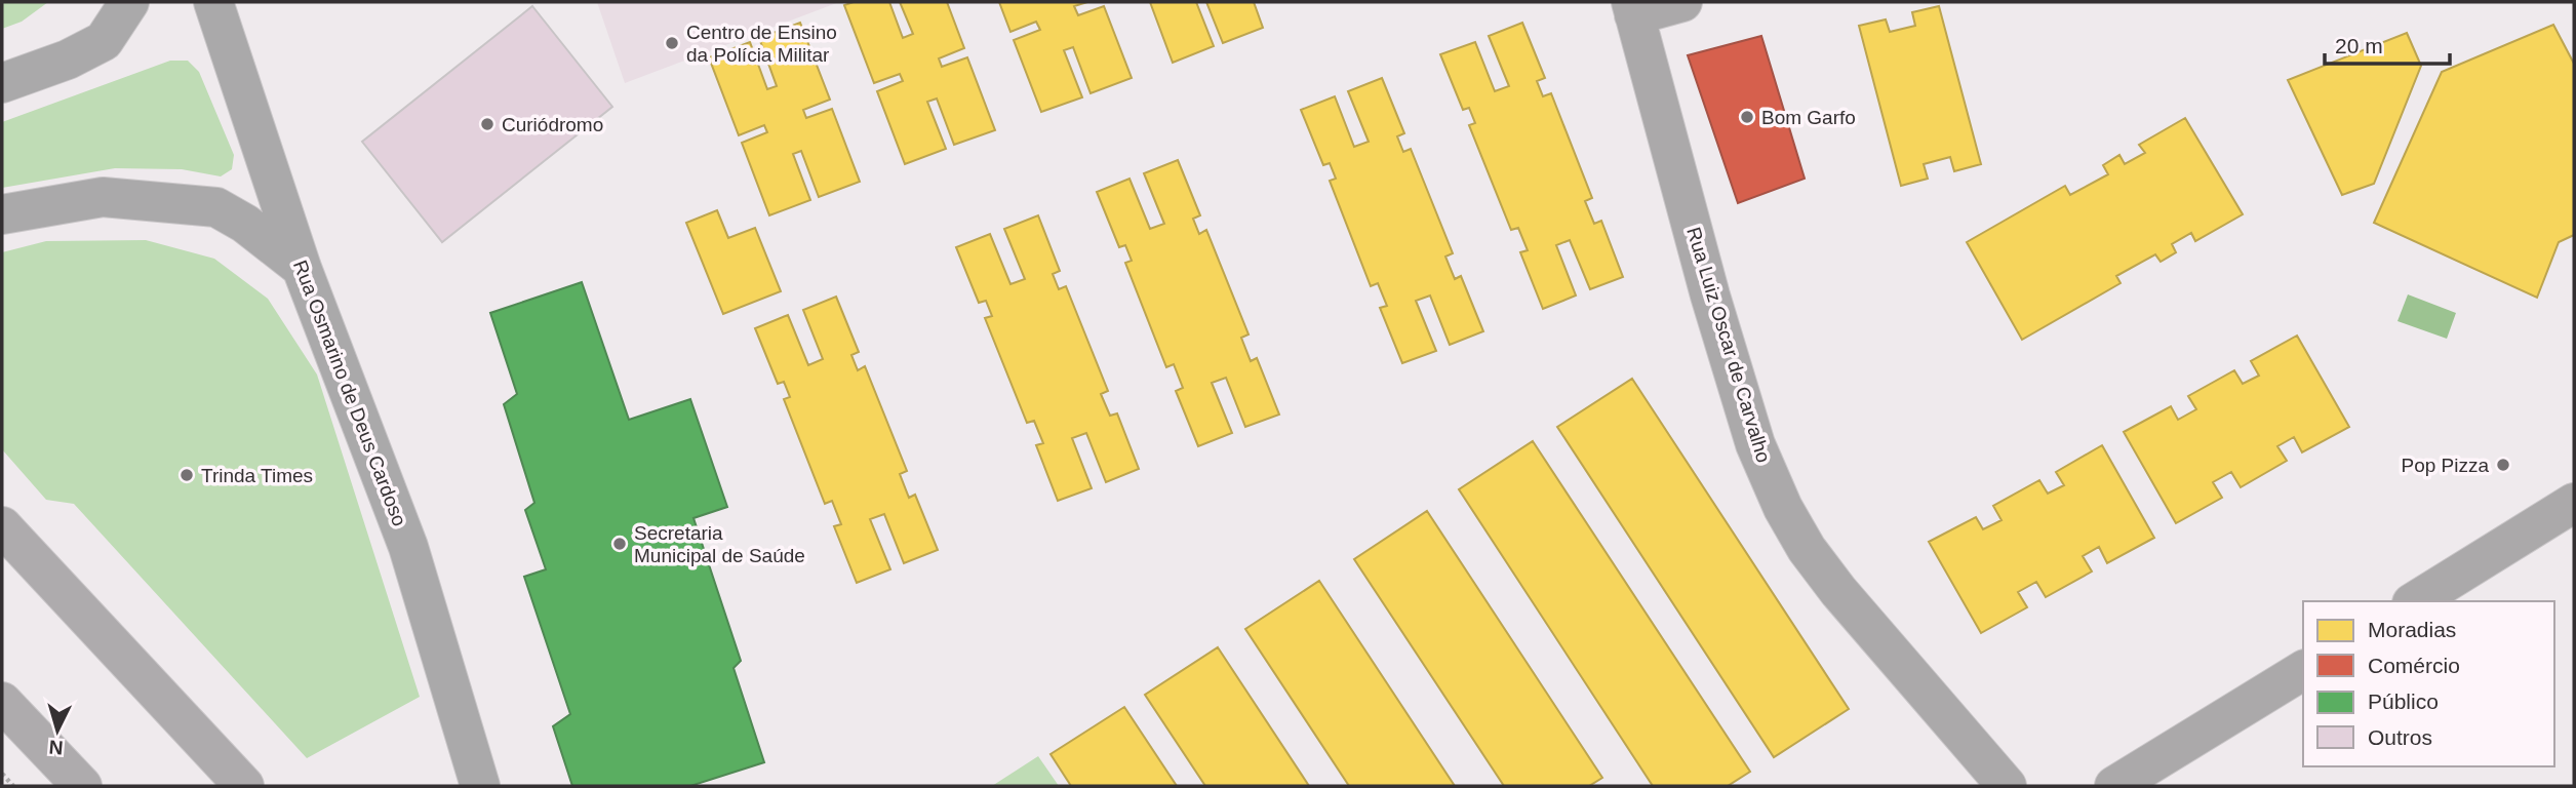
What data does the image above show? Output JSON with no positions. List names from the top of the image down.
{
  "streets": {
    "main road": ["Rua Osmarino de Deus Cardoso"],
    "street": ["Rua Luiz Oscar de Carvalho"]
  },
  "places": [
    "Centro de Ensino da Polícia Militar",
    "Bom Garfo",
    "Curiódromo",
    "Pop Pizza",
    "Trinda Times",
    "Secretaria Municipal de Saúde"
  ],
  "legend": [
    "Moradias",
    "Comércio",
    "Público",
    "Outros"
  ],
  "scale_bar": "20 m",
  "north": "bottom"
}
